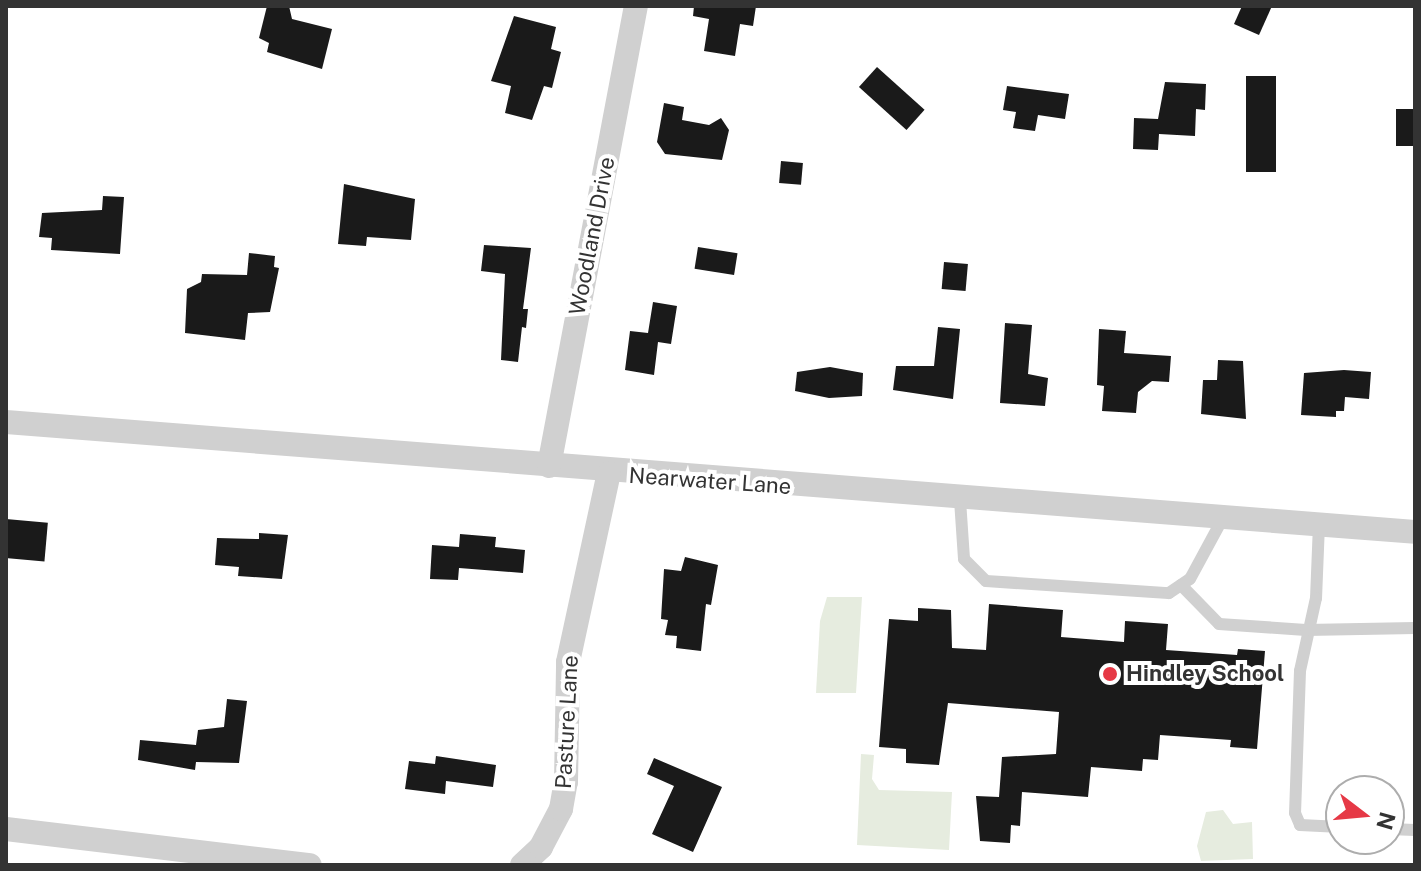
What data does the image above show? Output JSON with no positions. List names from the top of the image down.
{
  "streets": {
    "street": ["Woodland Drive", "Nearwater Lane", "Pasture Lane"]
  },
  "crossings": [
    ["Woodland Drive", "Nearwater Lane"],
    ["Nearwater Lane", "Pasture Lane"]
  ],
  "places": ["Hindley School"],
  "north": "right"
}
